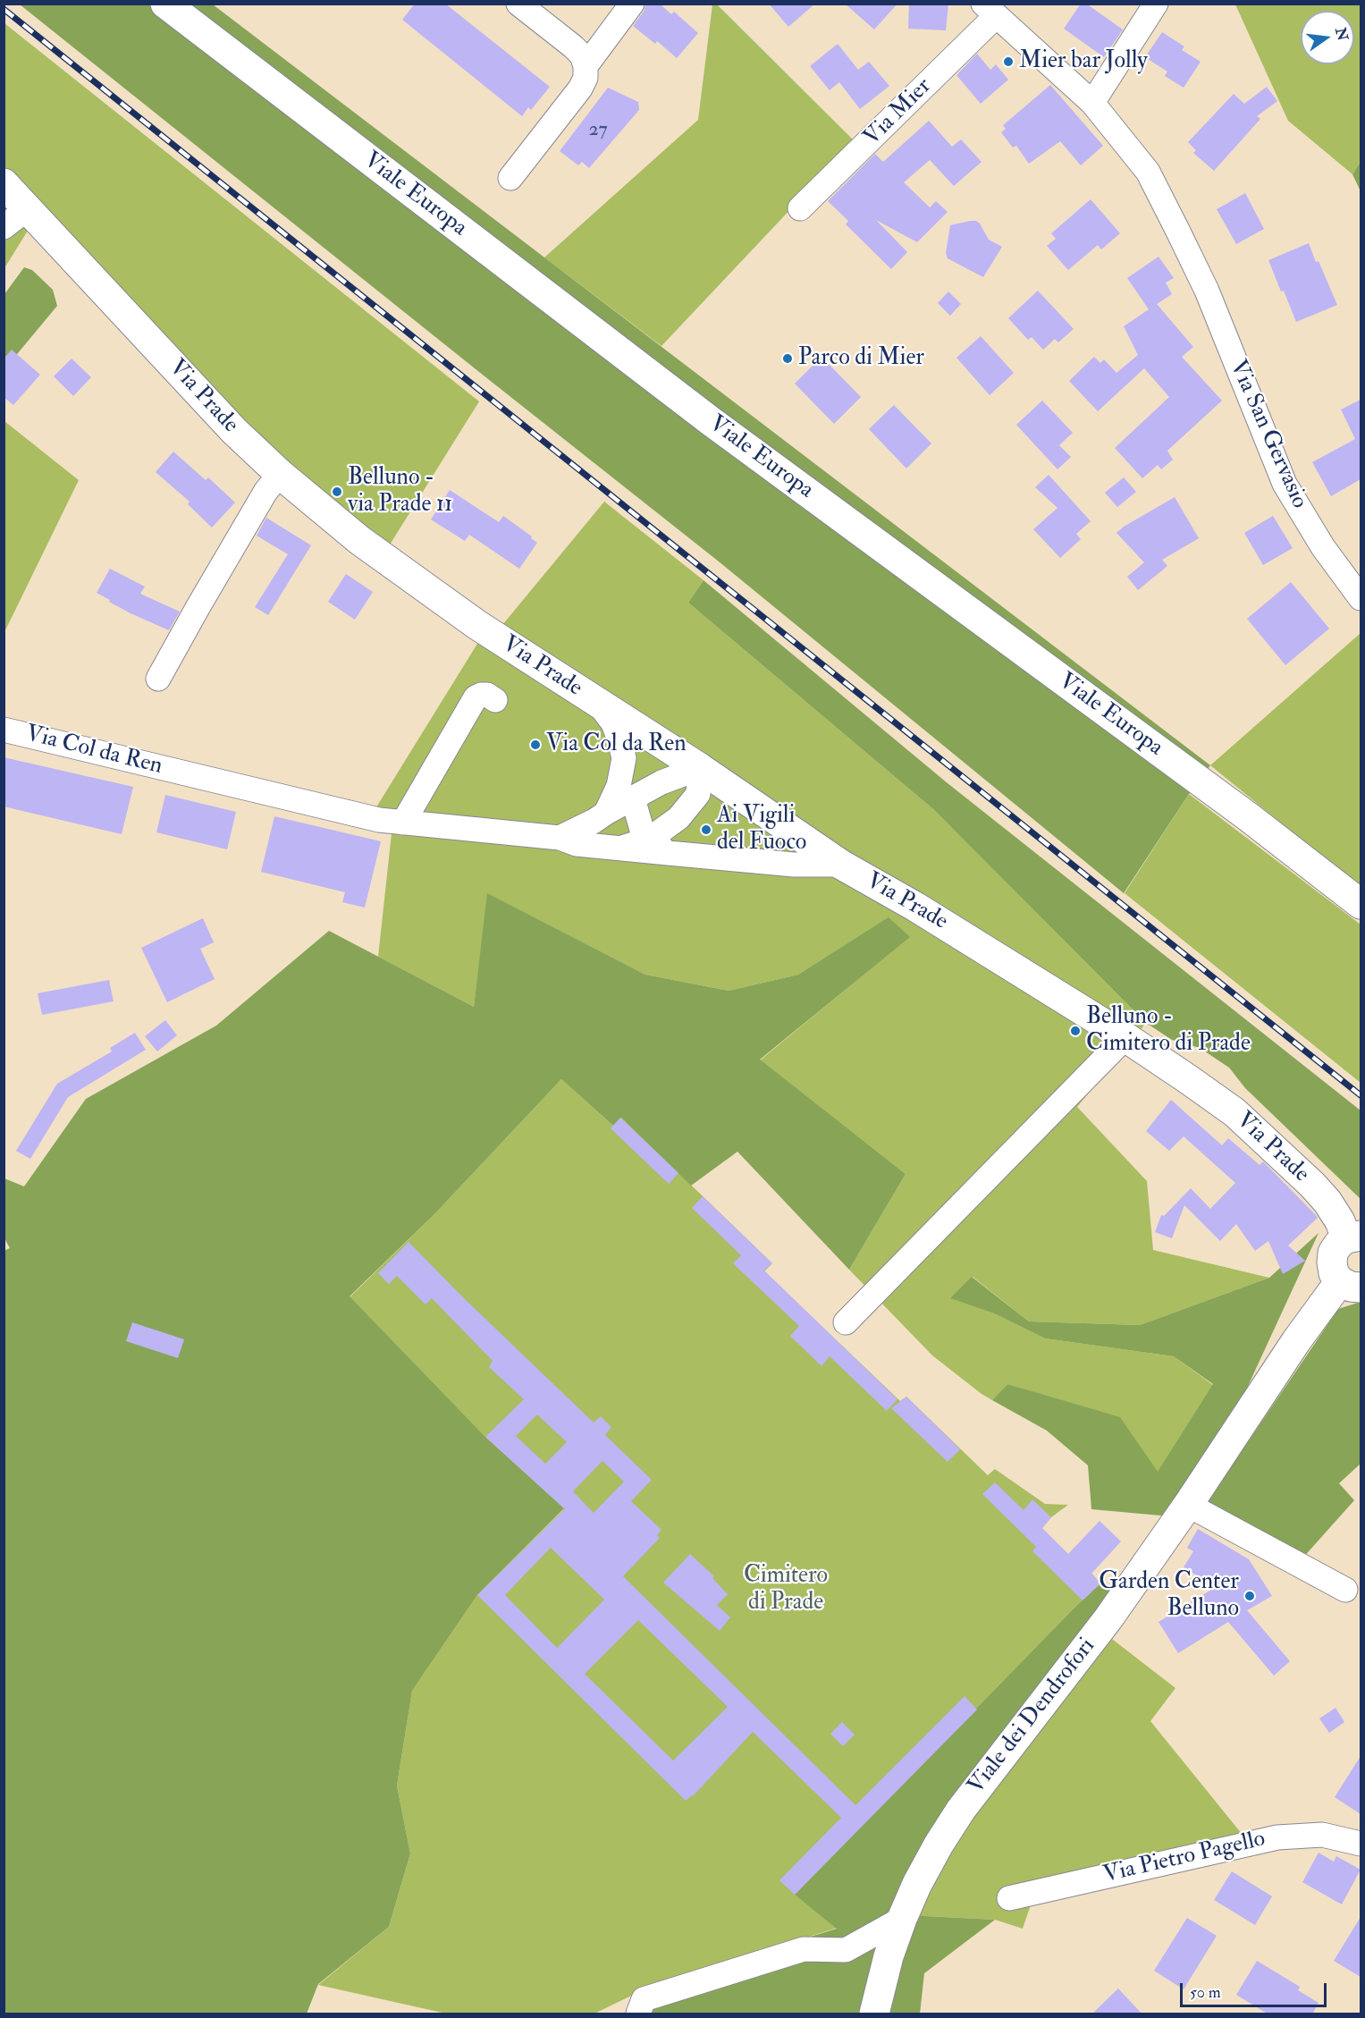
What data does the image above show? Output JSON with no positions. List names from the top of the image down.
{
  "streets": {
    "main road": ["Viale Europa", "Via Prade", "Viale dei Dendrofori"],
    "street": [
      "Via Mier",
      "Via San Gervasio",
      "Via Col da Ren",
      "Via Pietro Pagello"
    ]
  },
  "crossings": [
    ["Via Mier", "Via San Gervasio"],
    ["Via Prade", "Via Col da Ren"]
  ],
  "parks": ["Cimitero di Prade"],
  "places": [
    "Mier bar Jolly",
    "Parco di Mier",
    "Belluno - via Prade 11",
    "Via Col da Ren",
    "Ai Vigili del Fuoco",
    "Belluno - Cimitero di Prade",
    "Garden Center Belluno"
  ],
  "house_numbers": ["27"],
  "scale_bar": "50 m",
  "north": "right"
}
